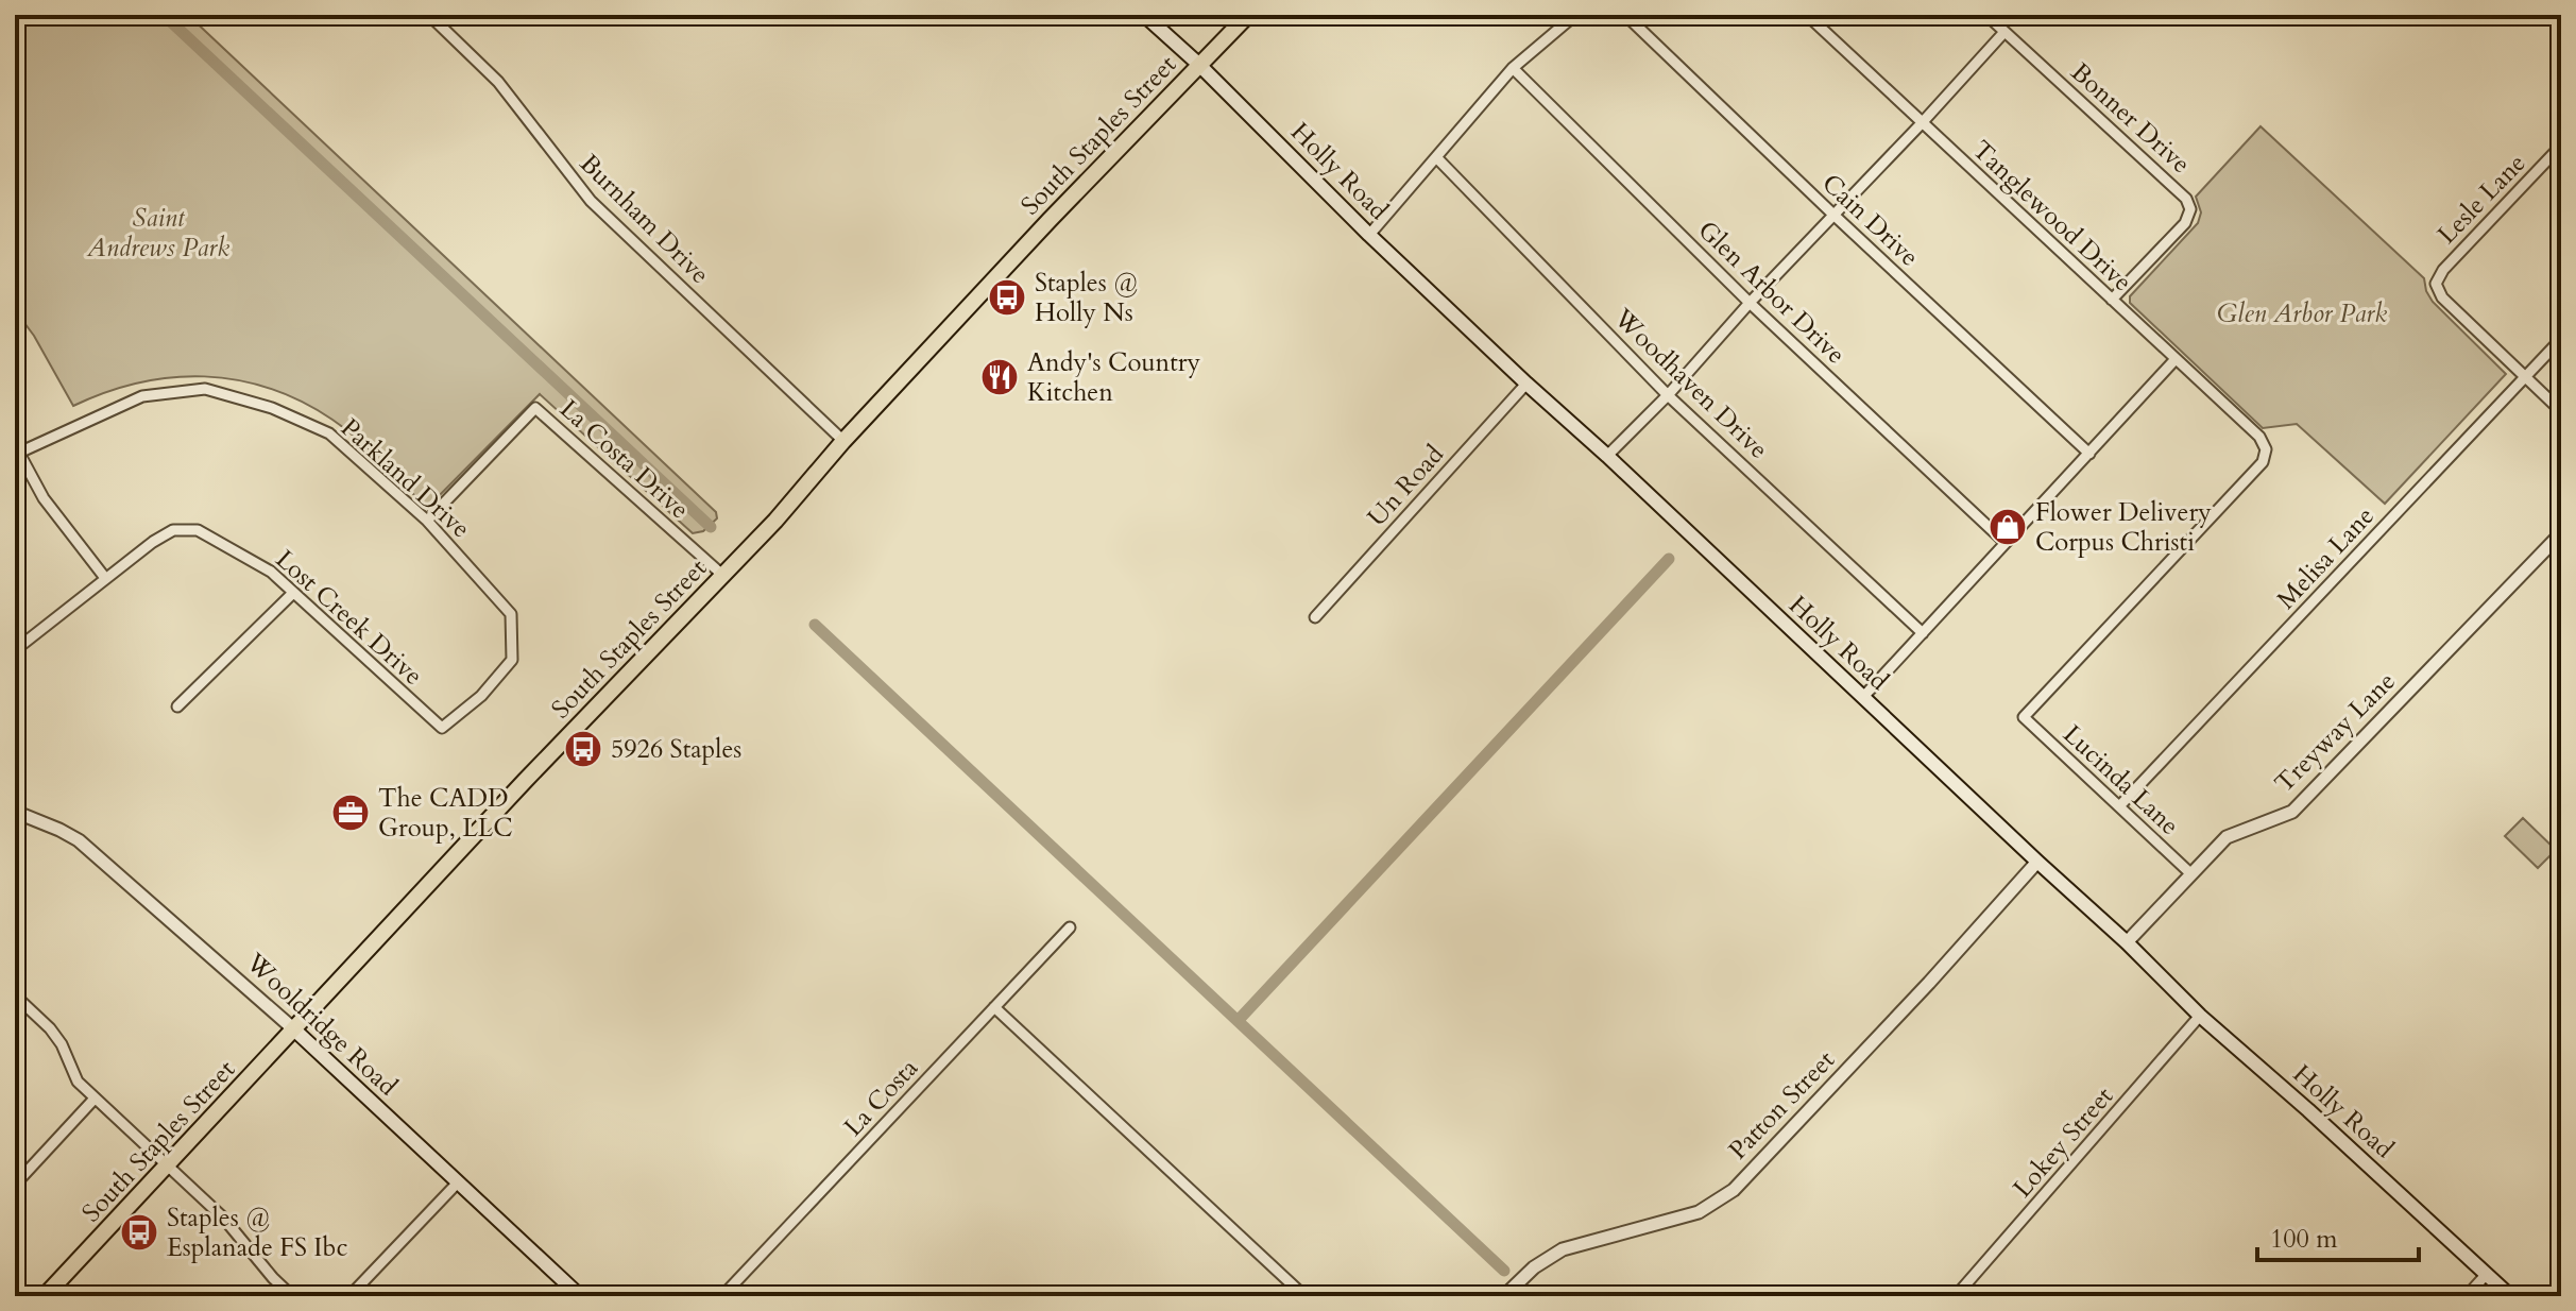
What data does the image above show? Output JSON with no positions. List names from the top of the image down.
{
  "streets": {
    "main road": ["South Staples Street", "Holly Road", "Wooldridge Road"],
    "street": [
      "Bonner Drive",
      "Lesle Lane",
      "Tanglewood Drive",
      "Burnham Drive",
      "Cain Drive",
      "Glen Arbor Drive",
      "Woodhaven Drive",
      "La Costa Drive",
      "Parkland Drive",
      "Un Road",
      "Melisa Lane",
      "Lost Creek Drive",
      "Treyway Lane",
      "Lucinda Lane",
      "La Costa",
      "Patton Street",
      "Lokey Street"
    ]
  },
  "crossings": [
    ["Bonner Drive", "Tanglewood Drive"],
    ["South Staples Street", "Holly Road"],
    ["South Staples Street", "Burnham Drive"],
    ["South Staples Street", "La Costa Drive"],
    ["South Staples Street", "Wooldridge Road"],
    ["Holly Road", "Un Road"],
    ["Holly Road", "Treyway Lane"],
    ["Holly Road", "Patton Street"],
    ["Holly Road", "Lokey Street"],
    ["Lesle Lane", "Melisa Lane"],
    ["Tanglewood Drive", "Lucinda Lane"],
    ["La Costa Drive", "Parkland Drive"],
    ["Parkland Drive", "Lost Creek Drive"],
    ["Melisa Lane", "Lucinda Lane"],
    ["Treyway Lane", "Lucinda Lane"]
  ],
  "parks": ["Saint Andrews Park", "Glen Arbor Park"],
  "places": {
    "bus stop": ["Staples @ Holly Ns", "5926 Staples", "Staples @ Esplanade FS Ibc"],
    "restaurant": ["Andy's Country Kitchen"],
    "shop": ["Flower Delivery Corpus Christi"],
    "office": ["The CADD Group, LLC"]
  },
  "scale_bar": "100 m"
}
